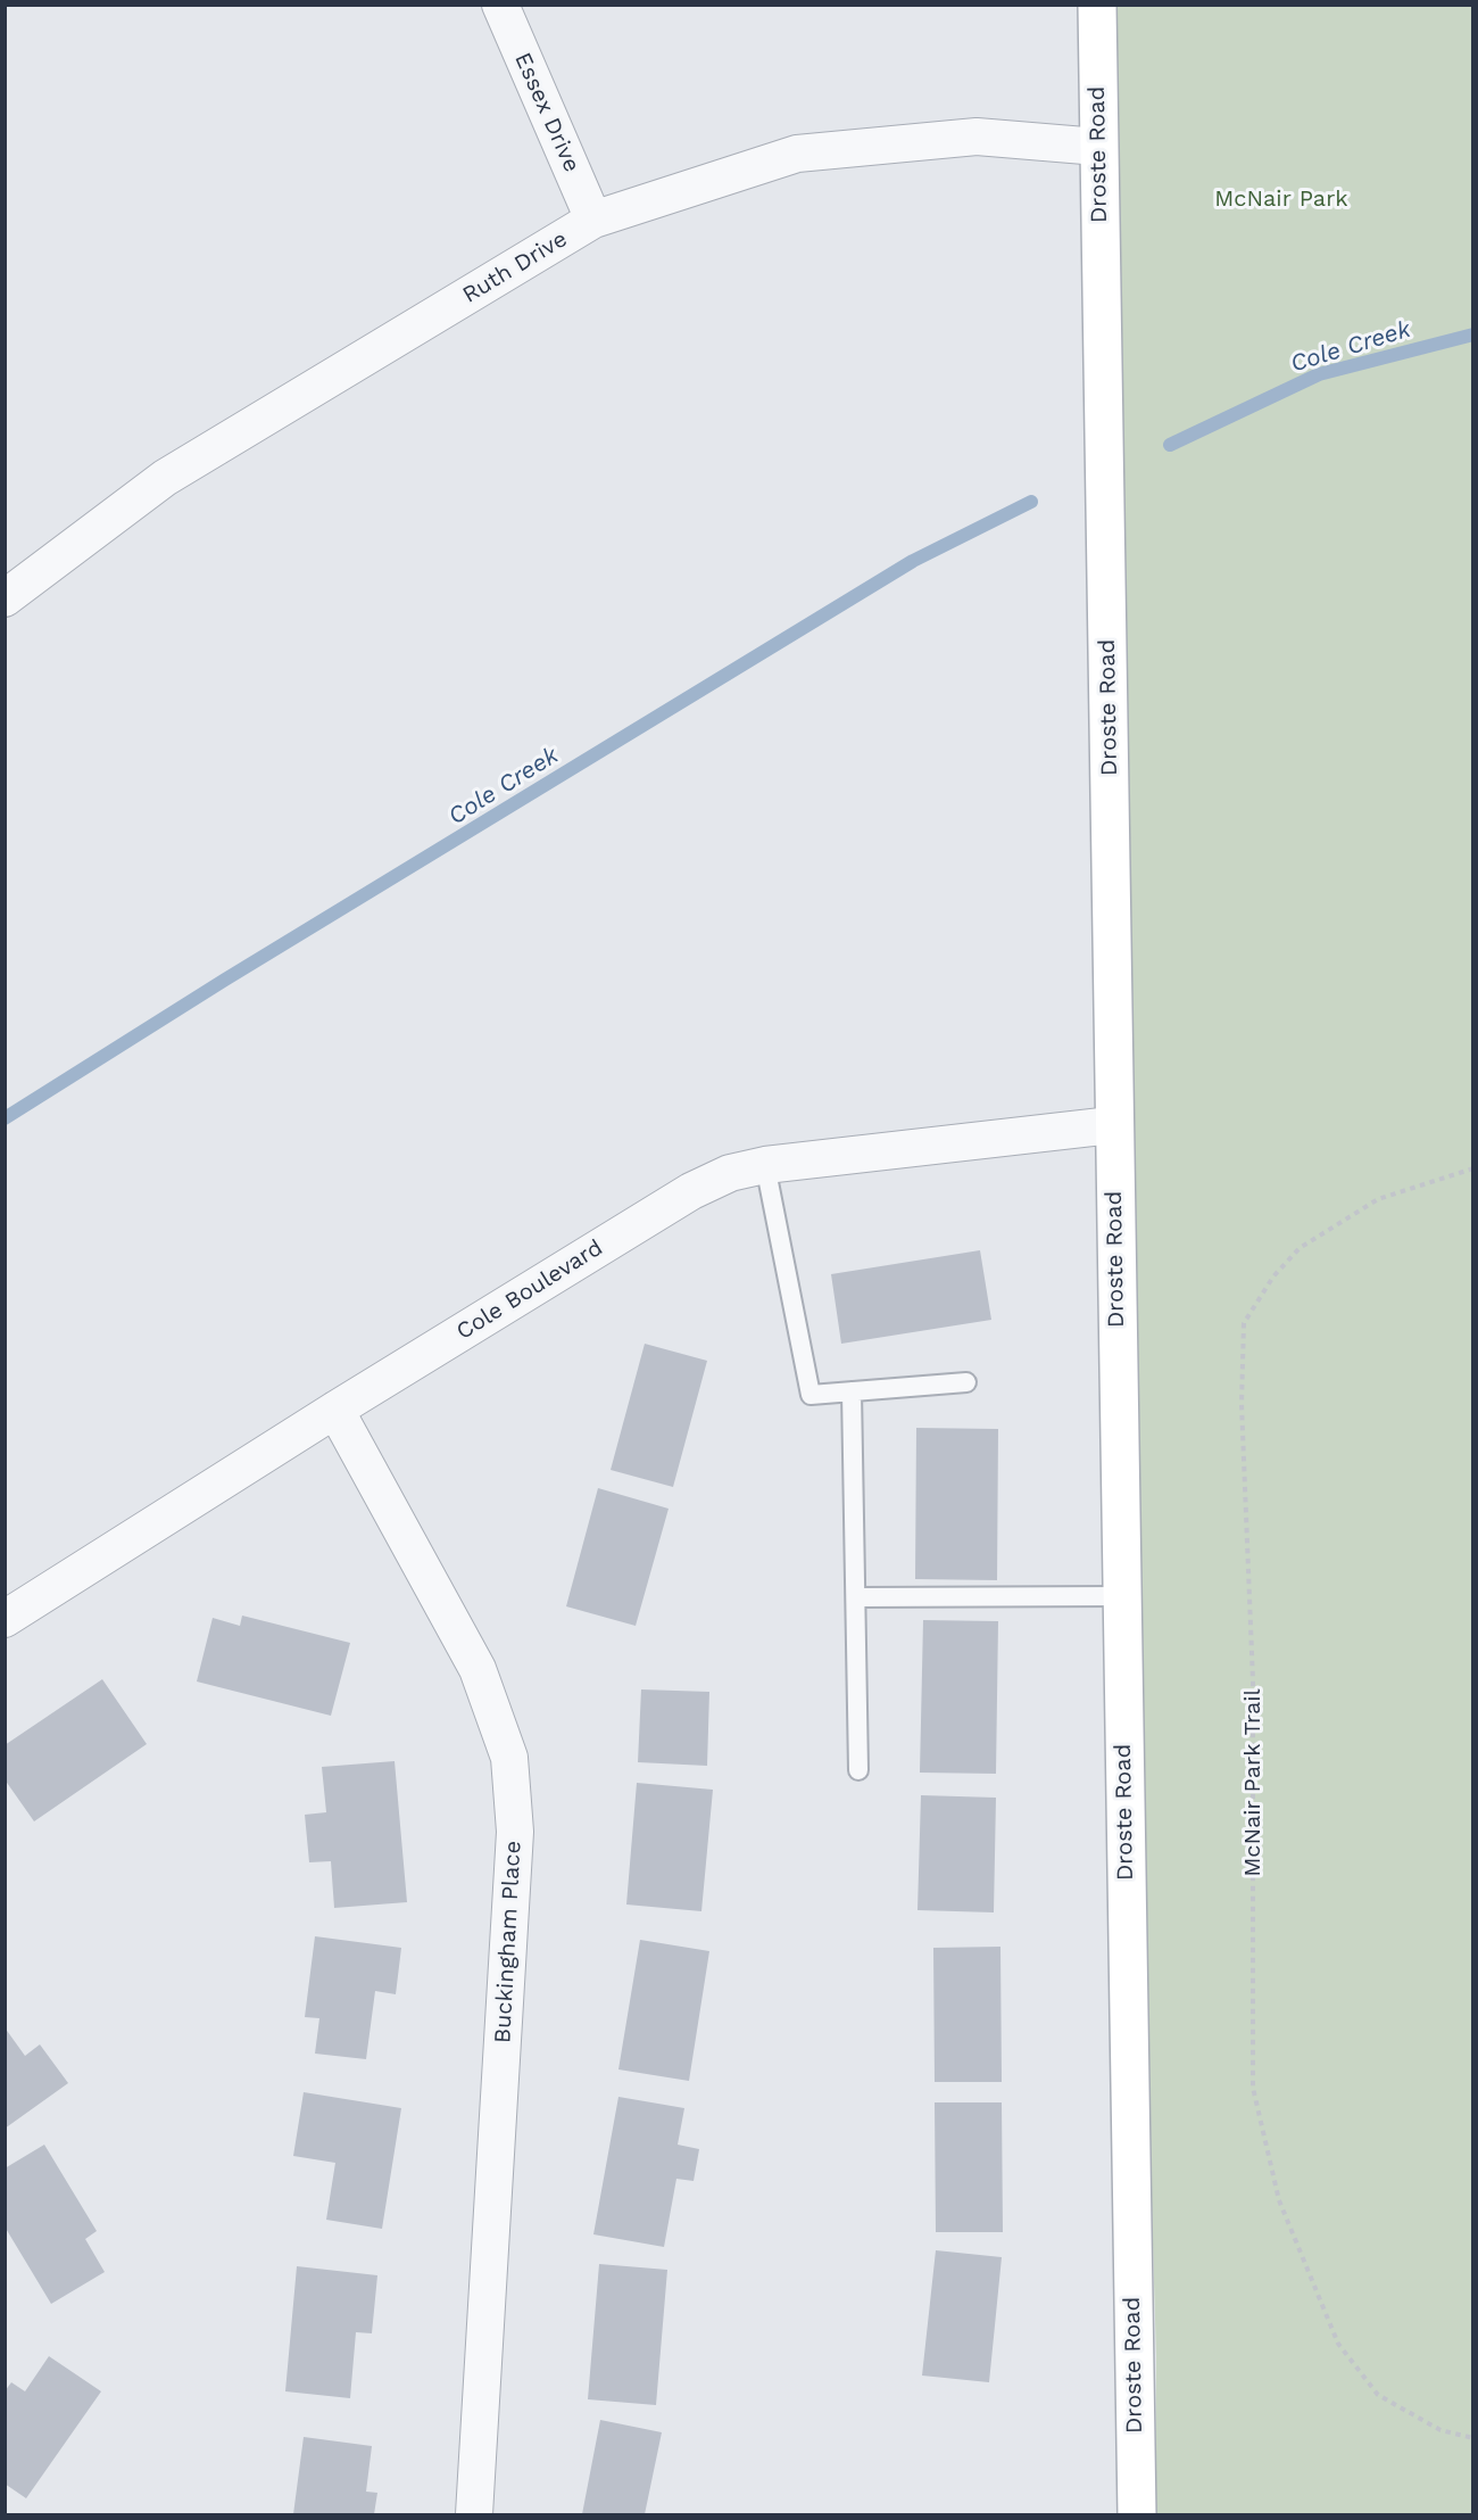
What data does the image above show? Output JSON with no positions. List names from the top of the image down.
{
  "streets": {
    "street": [
      "Essex Drive",
      "Droste Road",
      "Ruth Drive",
      "Cole Boulevard",
      "Buckingham Place"
    ],
    "path": ["McNair Park Trail"]
  },
  "crossings": [
    ["Essex Drive", "Ruth Drive"],
    ["Droste Road", "Ruth Drive"],
    ["Droste Road", "Cole Boulevard"],
    ["Cole Boulevard", "Buckingham Place"]
  ],
  "water": ["Cole Creek"],
  "parks": ["McNair Park"]
}
